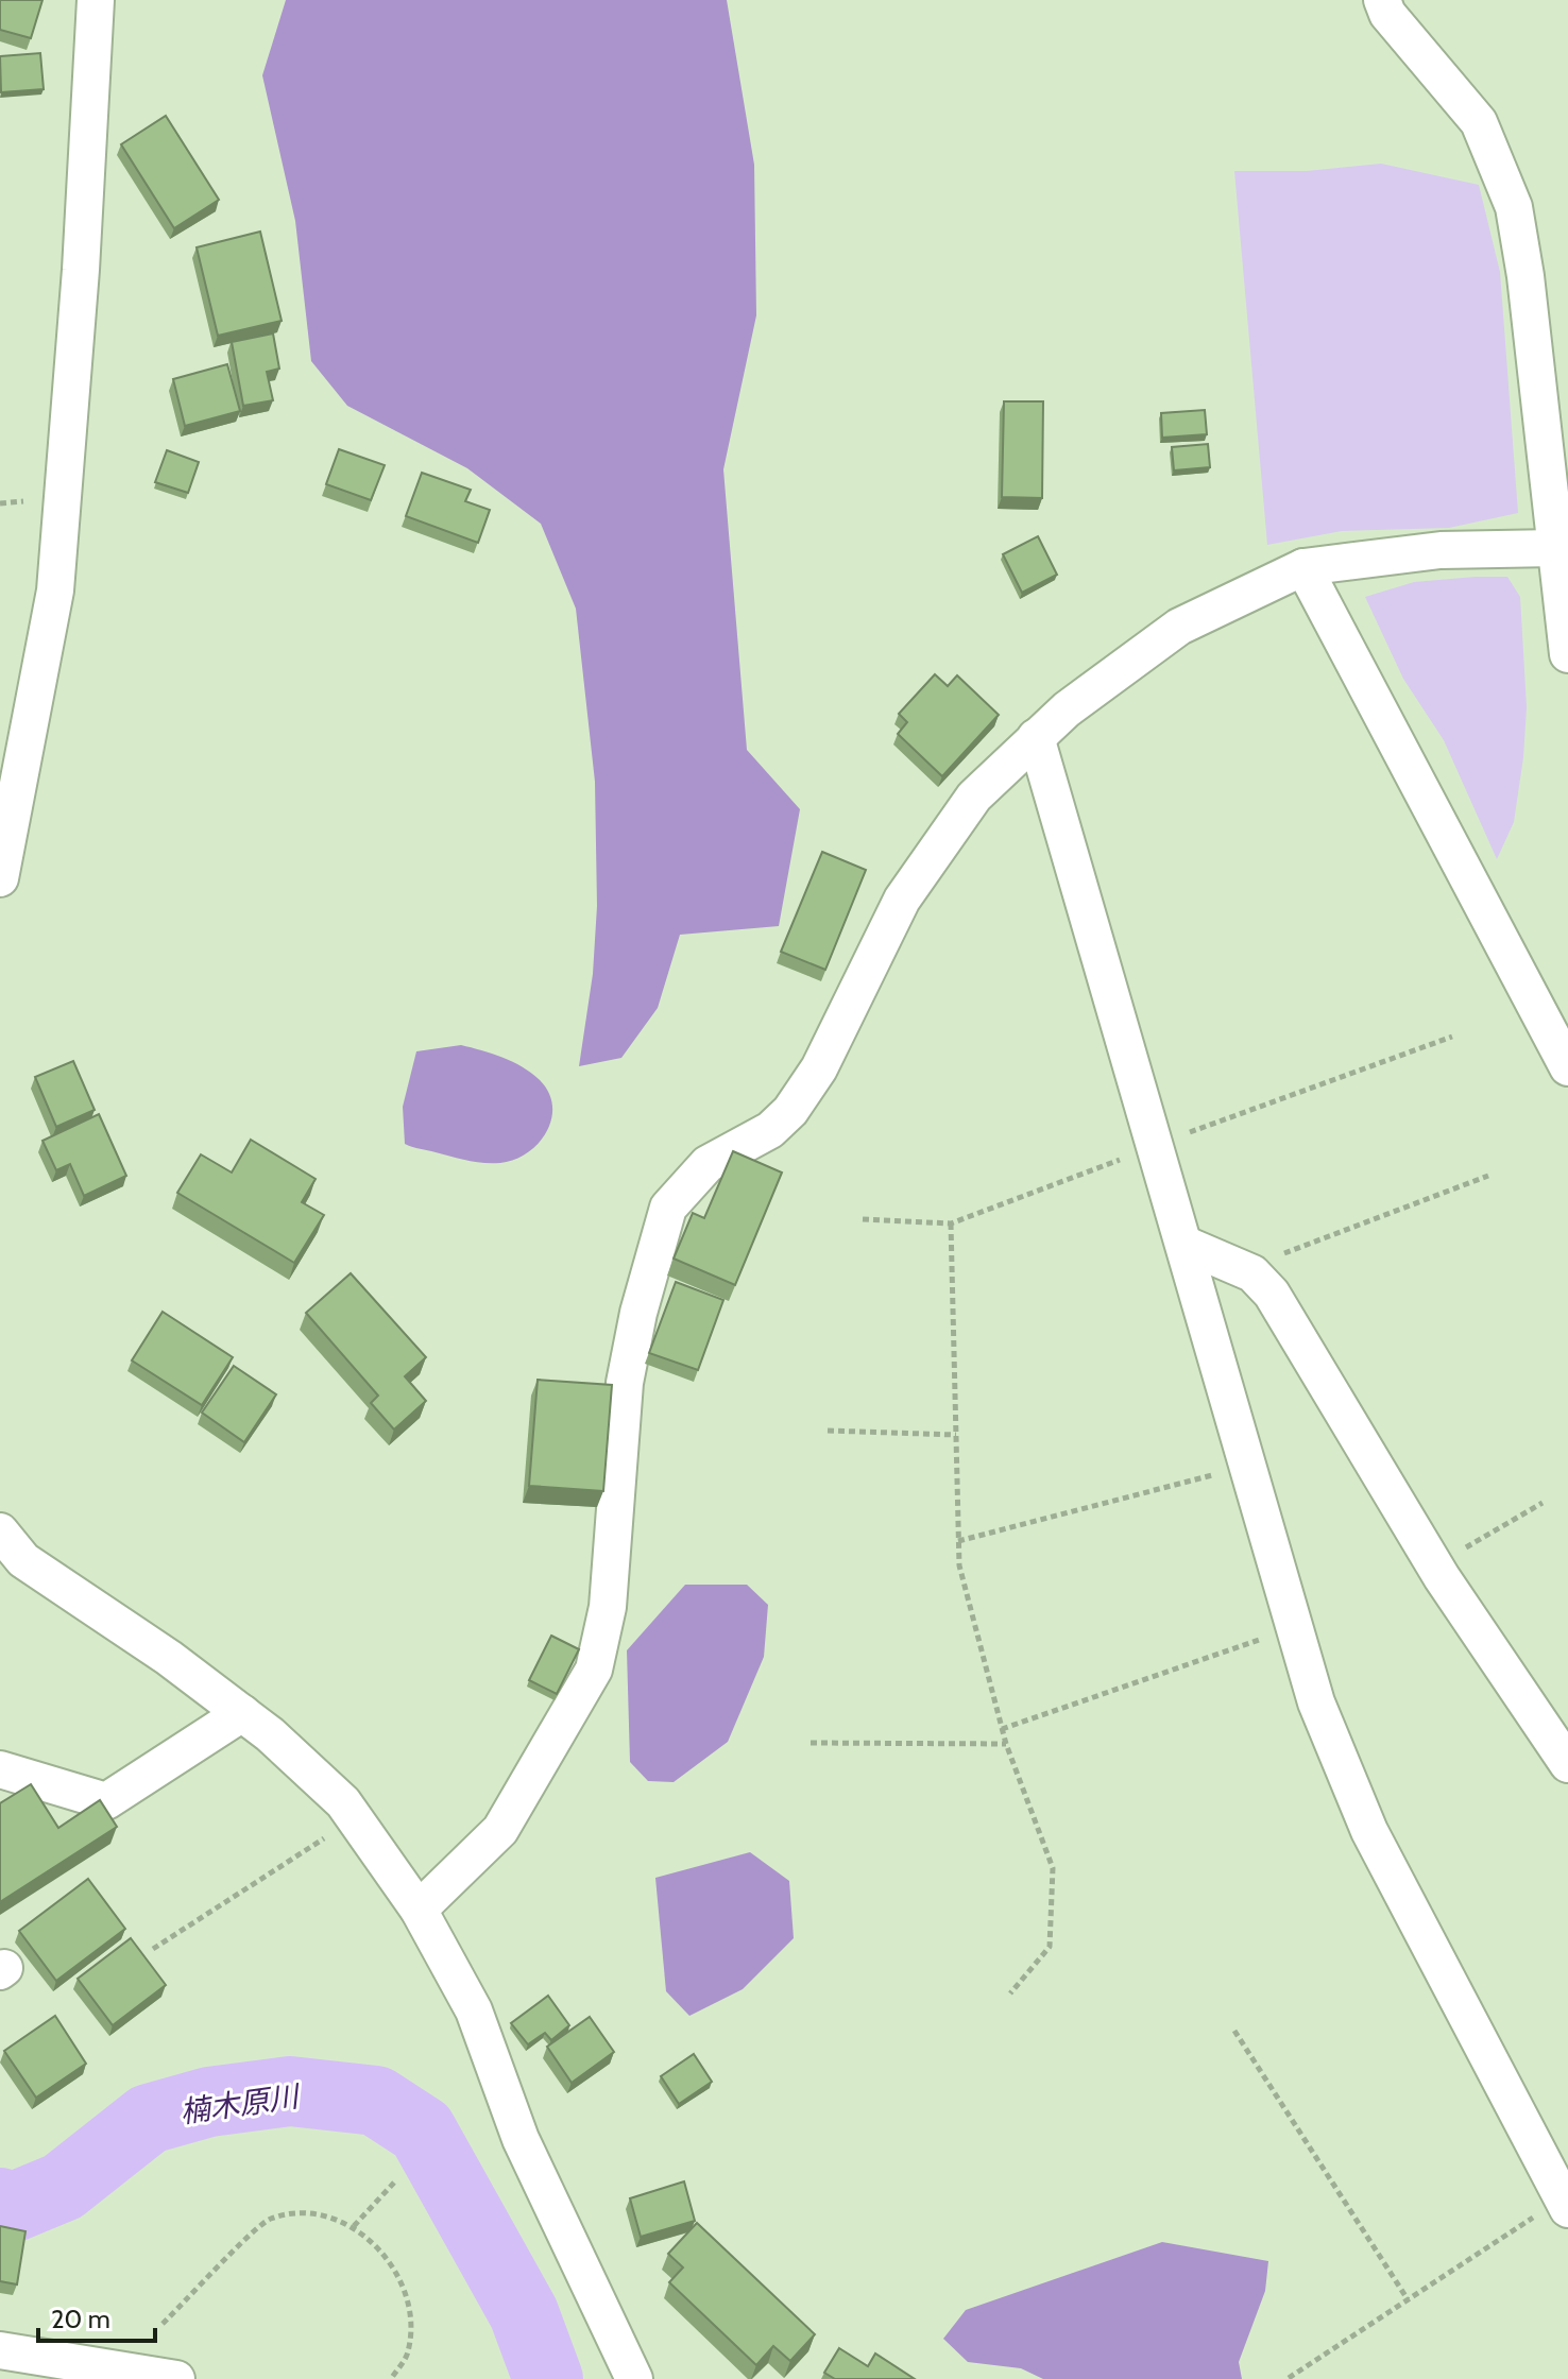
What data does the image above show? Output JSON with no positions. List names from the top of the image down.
{
  "water": ["楠木原川"],
  "scale_bar": "20 m"
}
